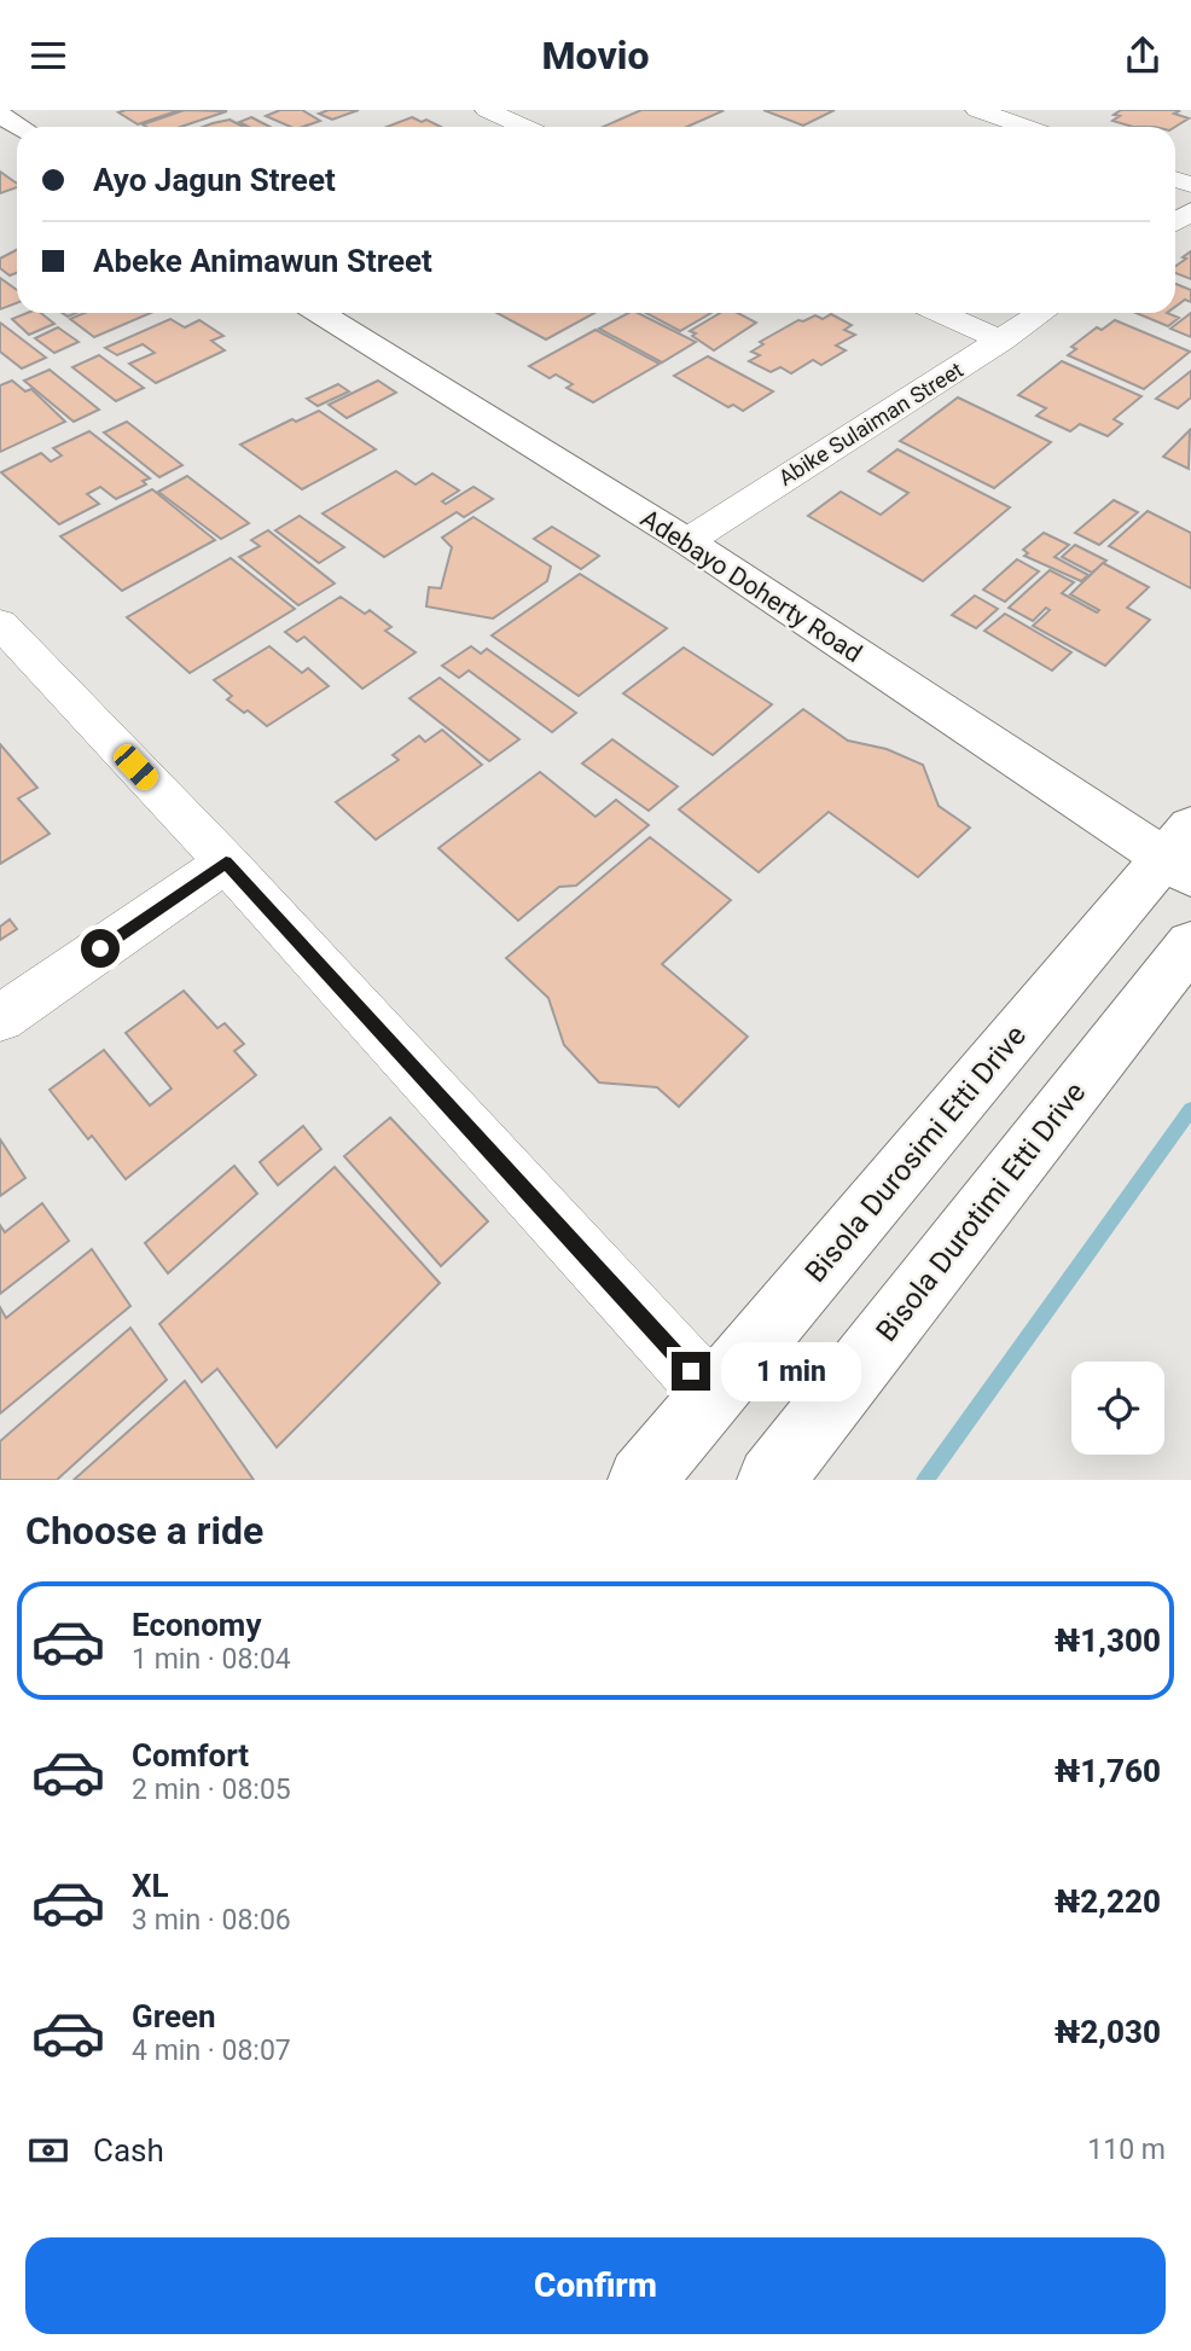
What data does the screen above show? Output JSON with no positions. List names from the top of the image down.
{
  "streets": {
    "street": [
      "Abike Sulaiman Street",
      "Adebayo Doherty Road",
      "Bisola Durosimi Etti Drive",
      "Bisola Durotimi Etti Drive"
    ]
  },
  "crossings": [
    ["Abike Sulaiman Street", "Adebayo Doherty Road"],
    ["Adebayo Doherty Road", "Bisola Durosimi Etti Drive"]
  ],
  "page": {
    "header": "Movio",
    "banner": ["Ayo Jagun Street", "Abeke Animawun Street"],
    "bubble": "1 min",
    "heading": "Choose a ride",
    "list": [
      {
        "name": "Economy",
        "note": "1 min · 08:04",
        "value": "₦1,300"
      },
      {
        "name": "Comfort",
        "note": "2 min · 08:05",
        "value": "₦1,760"
      },
      {
        "name": "XL",
        "note": "3 min · 08:06",
        "value": "₦2,220"
      },
      {
        "name": "Green",
        "note": "4 min · 08:07",
        "value": "₦2,030"
      }
    ],
    "pay": ["Cash", "110 m"],
    "buttons": "Confirm"
  }
}
